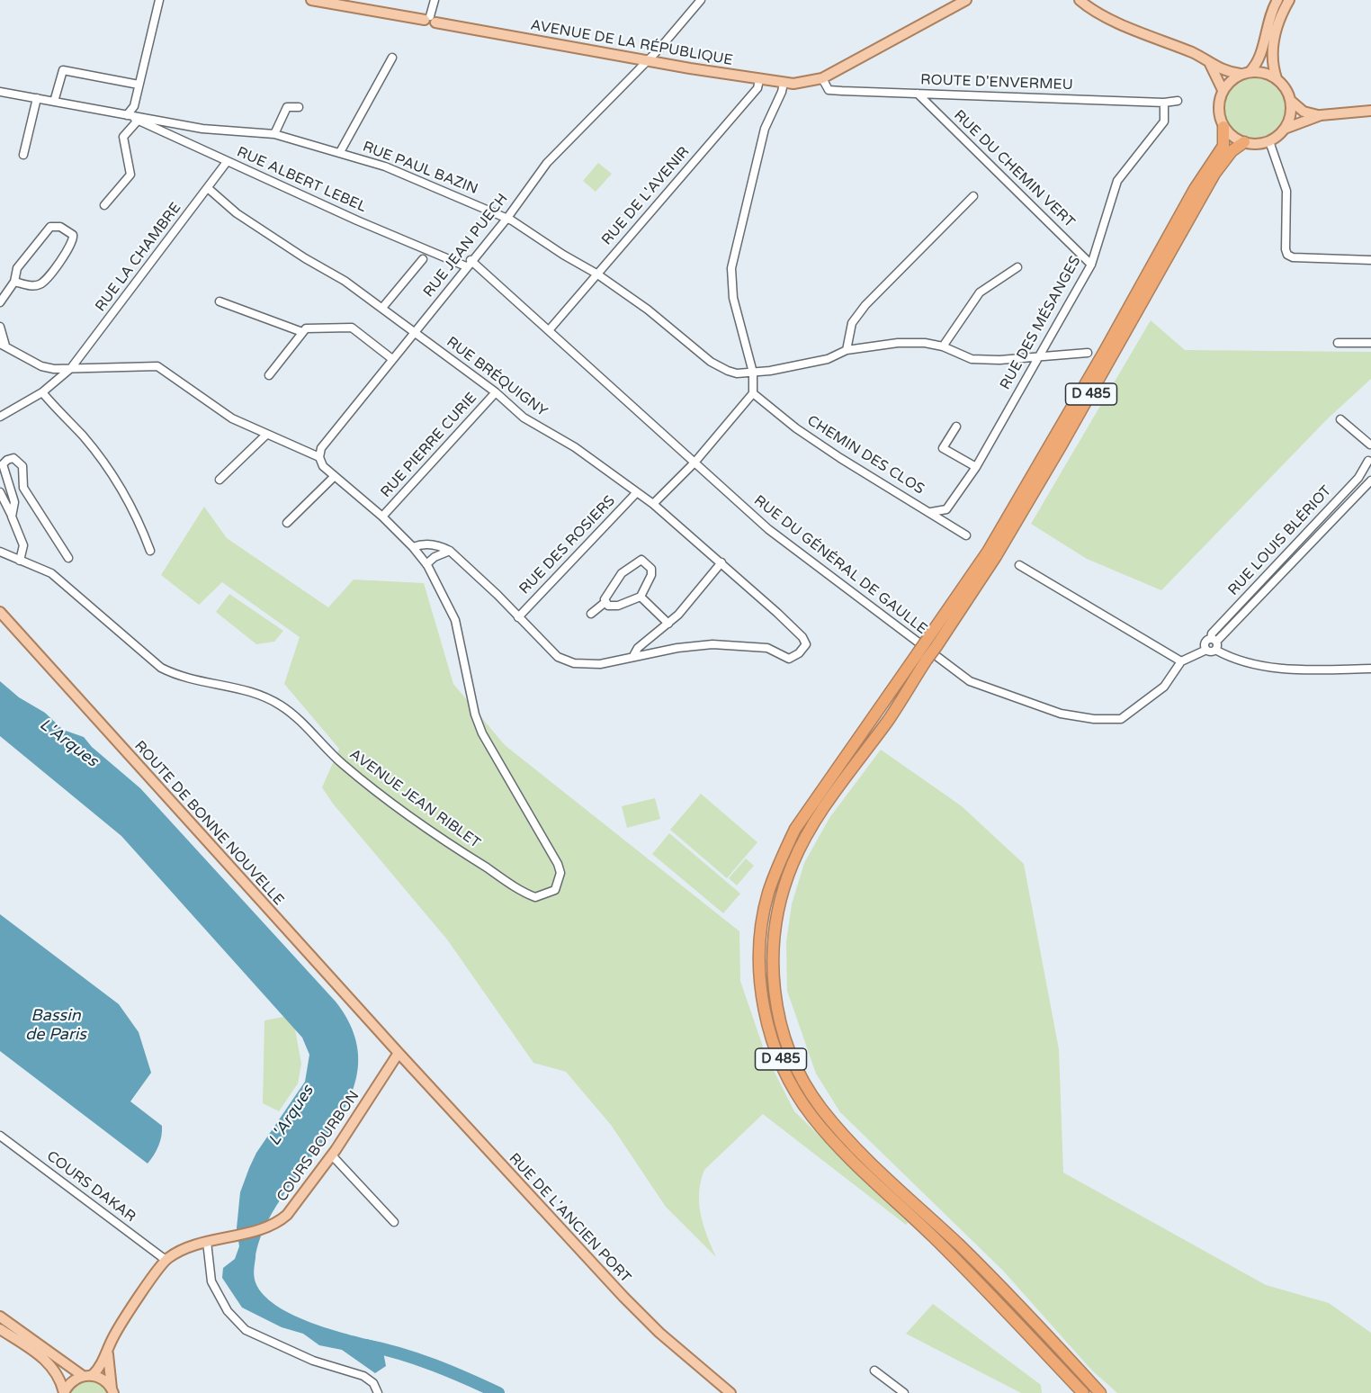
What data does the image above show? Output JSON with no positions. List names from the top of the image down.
{
  "streets": {
    "highway": ["D 485"],
    "main road": [
      "AVENUE DE LA RÉPUBLIQUE",
      "ROUTE DE BONNE NOUVELLE",
      "COURS BOURBON",
      "RUE DE L'ANCIEN PORT"
    ],
    "street": [
      "ROUTE D'ENVERMEU",
      "RUE PAUL BAZIN",
      "RUE DU CHEMIN VERT",
      "RUE ALBERT LEBEL",
      "RUE DE L'AVENIR",
      "RUE JEAN PUECH",
      "RUE LA CHAMBRE",
      "RUE DES MÉSANGES",
      "RUE BRÉQUIGNY",
      "RUE PIERRE CURIE",
      "CHEMIN DES CLOS",
      "RUE LOUIS BLÉRIOT",
      "RUE DES ROSIERS",
      "RUE DU GÉNÉRAL DE GAULLE",
      "AVENUE JEAN RIBLET",
      "COURS DAKAR"
    ]
  },
  "crossings": [
    ["AVENUE DE LA RÉPUBLIQUE", "ROUTE D'ENVERMEU"],
    ["AVENUE DE LA RÉPUBLIQUE", "RUE DE L'AVENIR"],
    ["AVENUE DE LA RÉPUBLIQUE", "RUE JEAN PUECH"],
    ["ROUTE D'ENVERMEU", "RUE DU CHEMIN VERT"],
    ["ROUTE D'ENVERMEU", "RUE DES MÉSANGES"],
    ["RUE PAUL BAZIN", "RUE ALBERT LEBEL"],
    ["RUE PAUL BAZIN", "RUE DE L'AVENIR"],
    ["RUE PAUL BAZIN", "RUE JEAN PUECH"],
    ["RUE PAUL BAZIN", "RUE DES MÉSANGES"],
    ["RUE DU CHEMIN VERT", "RUE DES MÉSANGES"],
    ["RUE ALBERT LEBEL", "RUE JEAN PUECH"],
    ["RUE ALBERT LEBEL", "RUE LA CHAMBRE"],
    ["RUE ALBERT LEBEL", "RUE DU GÉNÉRAL DE GAULLE"],
    ["RUE DE L'AVENIR", "RUE DU GÉNÉRAL DE GAULLE"],
    ["RUE JEAN PUECH", "RUE BRÉQUIGNY"],
    ["RUE JEAN PUECH", "RUE DU GÉNÉRAL DE GAULLE"],
    ["RUE JEAN PUECH", "AVENUE JEAN RIBLET"],
    ["RUE LA CHAMBRE", "RUE BRÉQUIGNY"],
    ["RUE DES MÉSANGES", "CHEMIN DES CLOS"],
    ["RUE BRÉQUIGNY", "RUE PIERRE CURIE"],
    ["RUE BRÉQUIGNY", "RUE DES ROSIERS"],
    ["RUE PIERRE CURIE", "AVENUE JEAN RIBLET"],
    ["ROUTE DE BONNE NOUVELLE", "COURS BOURBON"],
    ["ROUTE DE BONNE NOUVELLE", "RUE DE L'ANCIEN PORT"],
    ["COURS BOURBON", "COURS DAKAR"],
    ["COURS BOURBON", "RUE DE L'ANCIEN PORT"]
  ],
  "water": ["L'Arques", "Bassin de Paris"]
}
